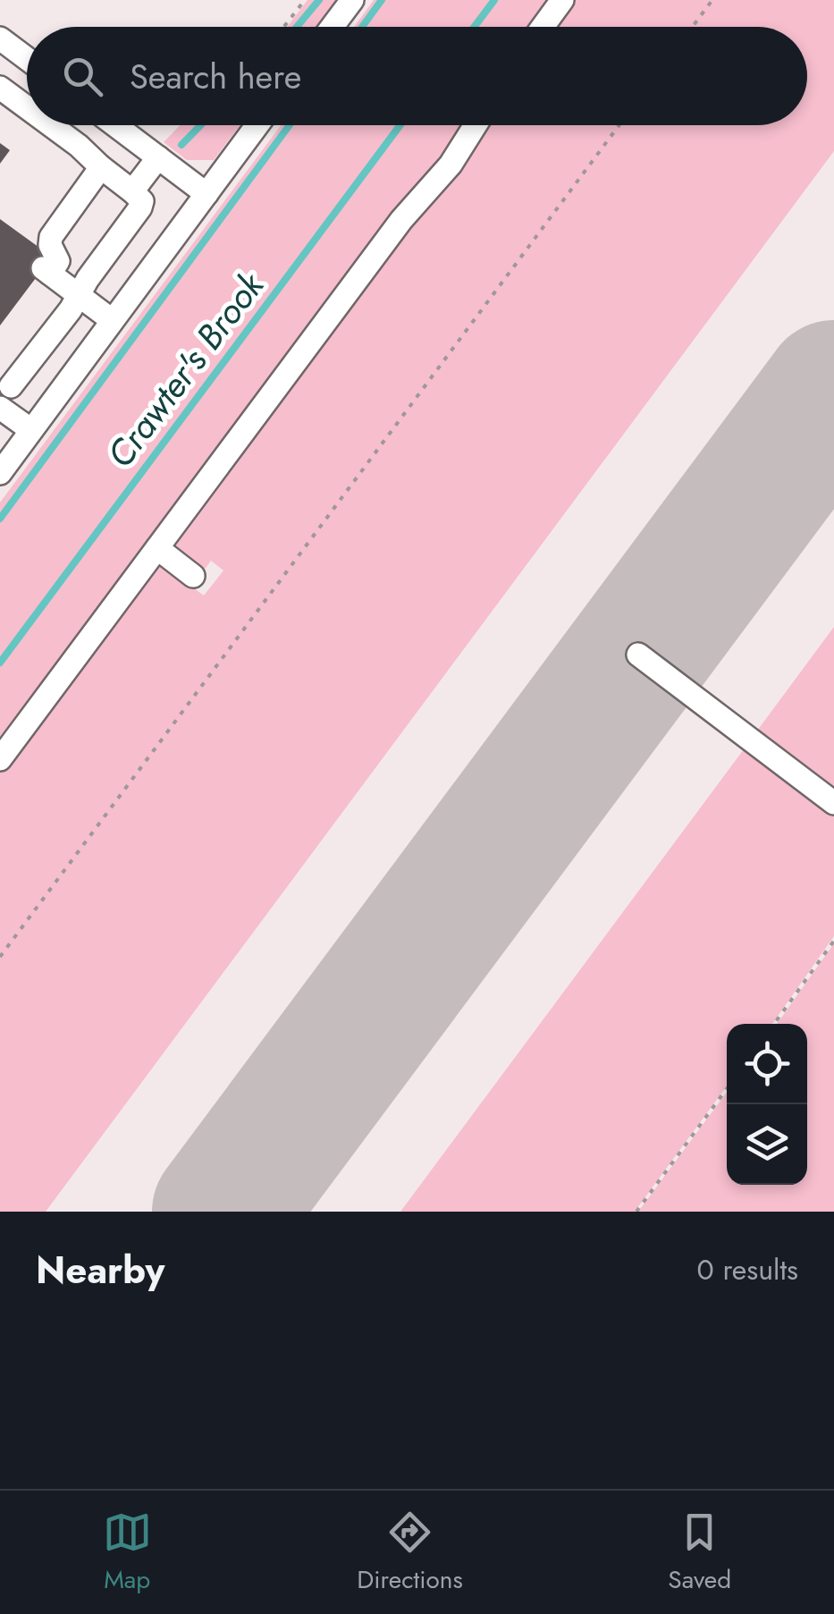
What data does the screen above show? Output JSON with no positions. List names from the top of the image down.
{
  "water": ["Crawter's Brook"],
  "page": {
    "search": "Search here",
    "heading": ["Nearby", "0 results"],
    "nav": ["Map", "Directions", "Saved"]
  }
}
